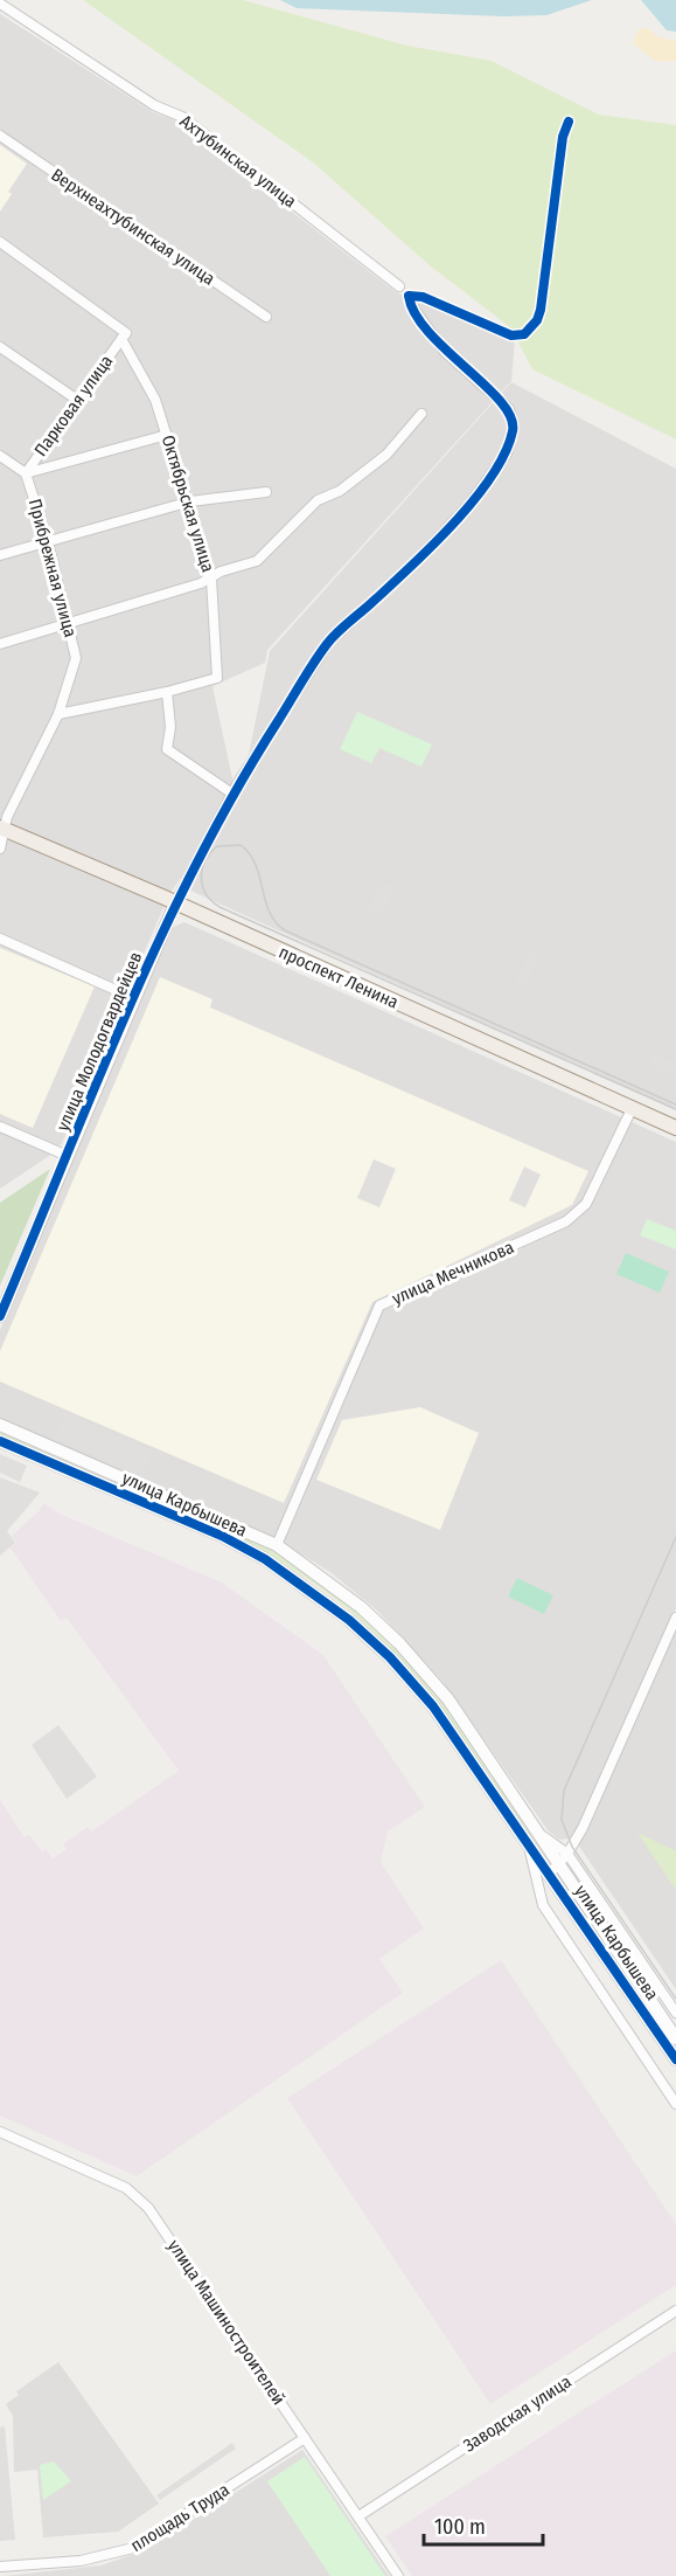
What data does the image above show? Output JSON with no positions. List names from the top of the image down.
{
  "streets": {
    "main road": ["проспект Ленина"],
    "street": [
      "Ахтубинская улица",
      "Верхнеахтубинская улица",
      "Парковая улица",
      "Октябрьская улица",
      "Прибрежная улица",
      "улица Молодогвардейцев",
      "улица Мечникова",
      "улица Карбышева",
      "улица Машиностроителей",
      "Заводская улица",
      "площадь Труда"
    ]
  },
  "crossings": [
    ["Парковая улица", "Октябрьская улица"],
    ["Парковая улица", "Прибрежная улица"],
    ["Октябрьская улица", "Прибрежная улица"],
    ["Прибрежная улица", "проспект Ленина"],
    ["проспект Ленина", "улица Молодогвардейцев"],
    ["проспект Ленина", "улица Мечникова"],
    ["улица Мечникова", "улица Карбышева"],
    ["улица Машиностроителей", "Заводская улица"],
    ["улица Машиностроителей", "площадь Труда"]
  ],
  "scale_bar": "100 m"
}
